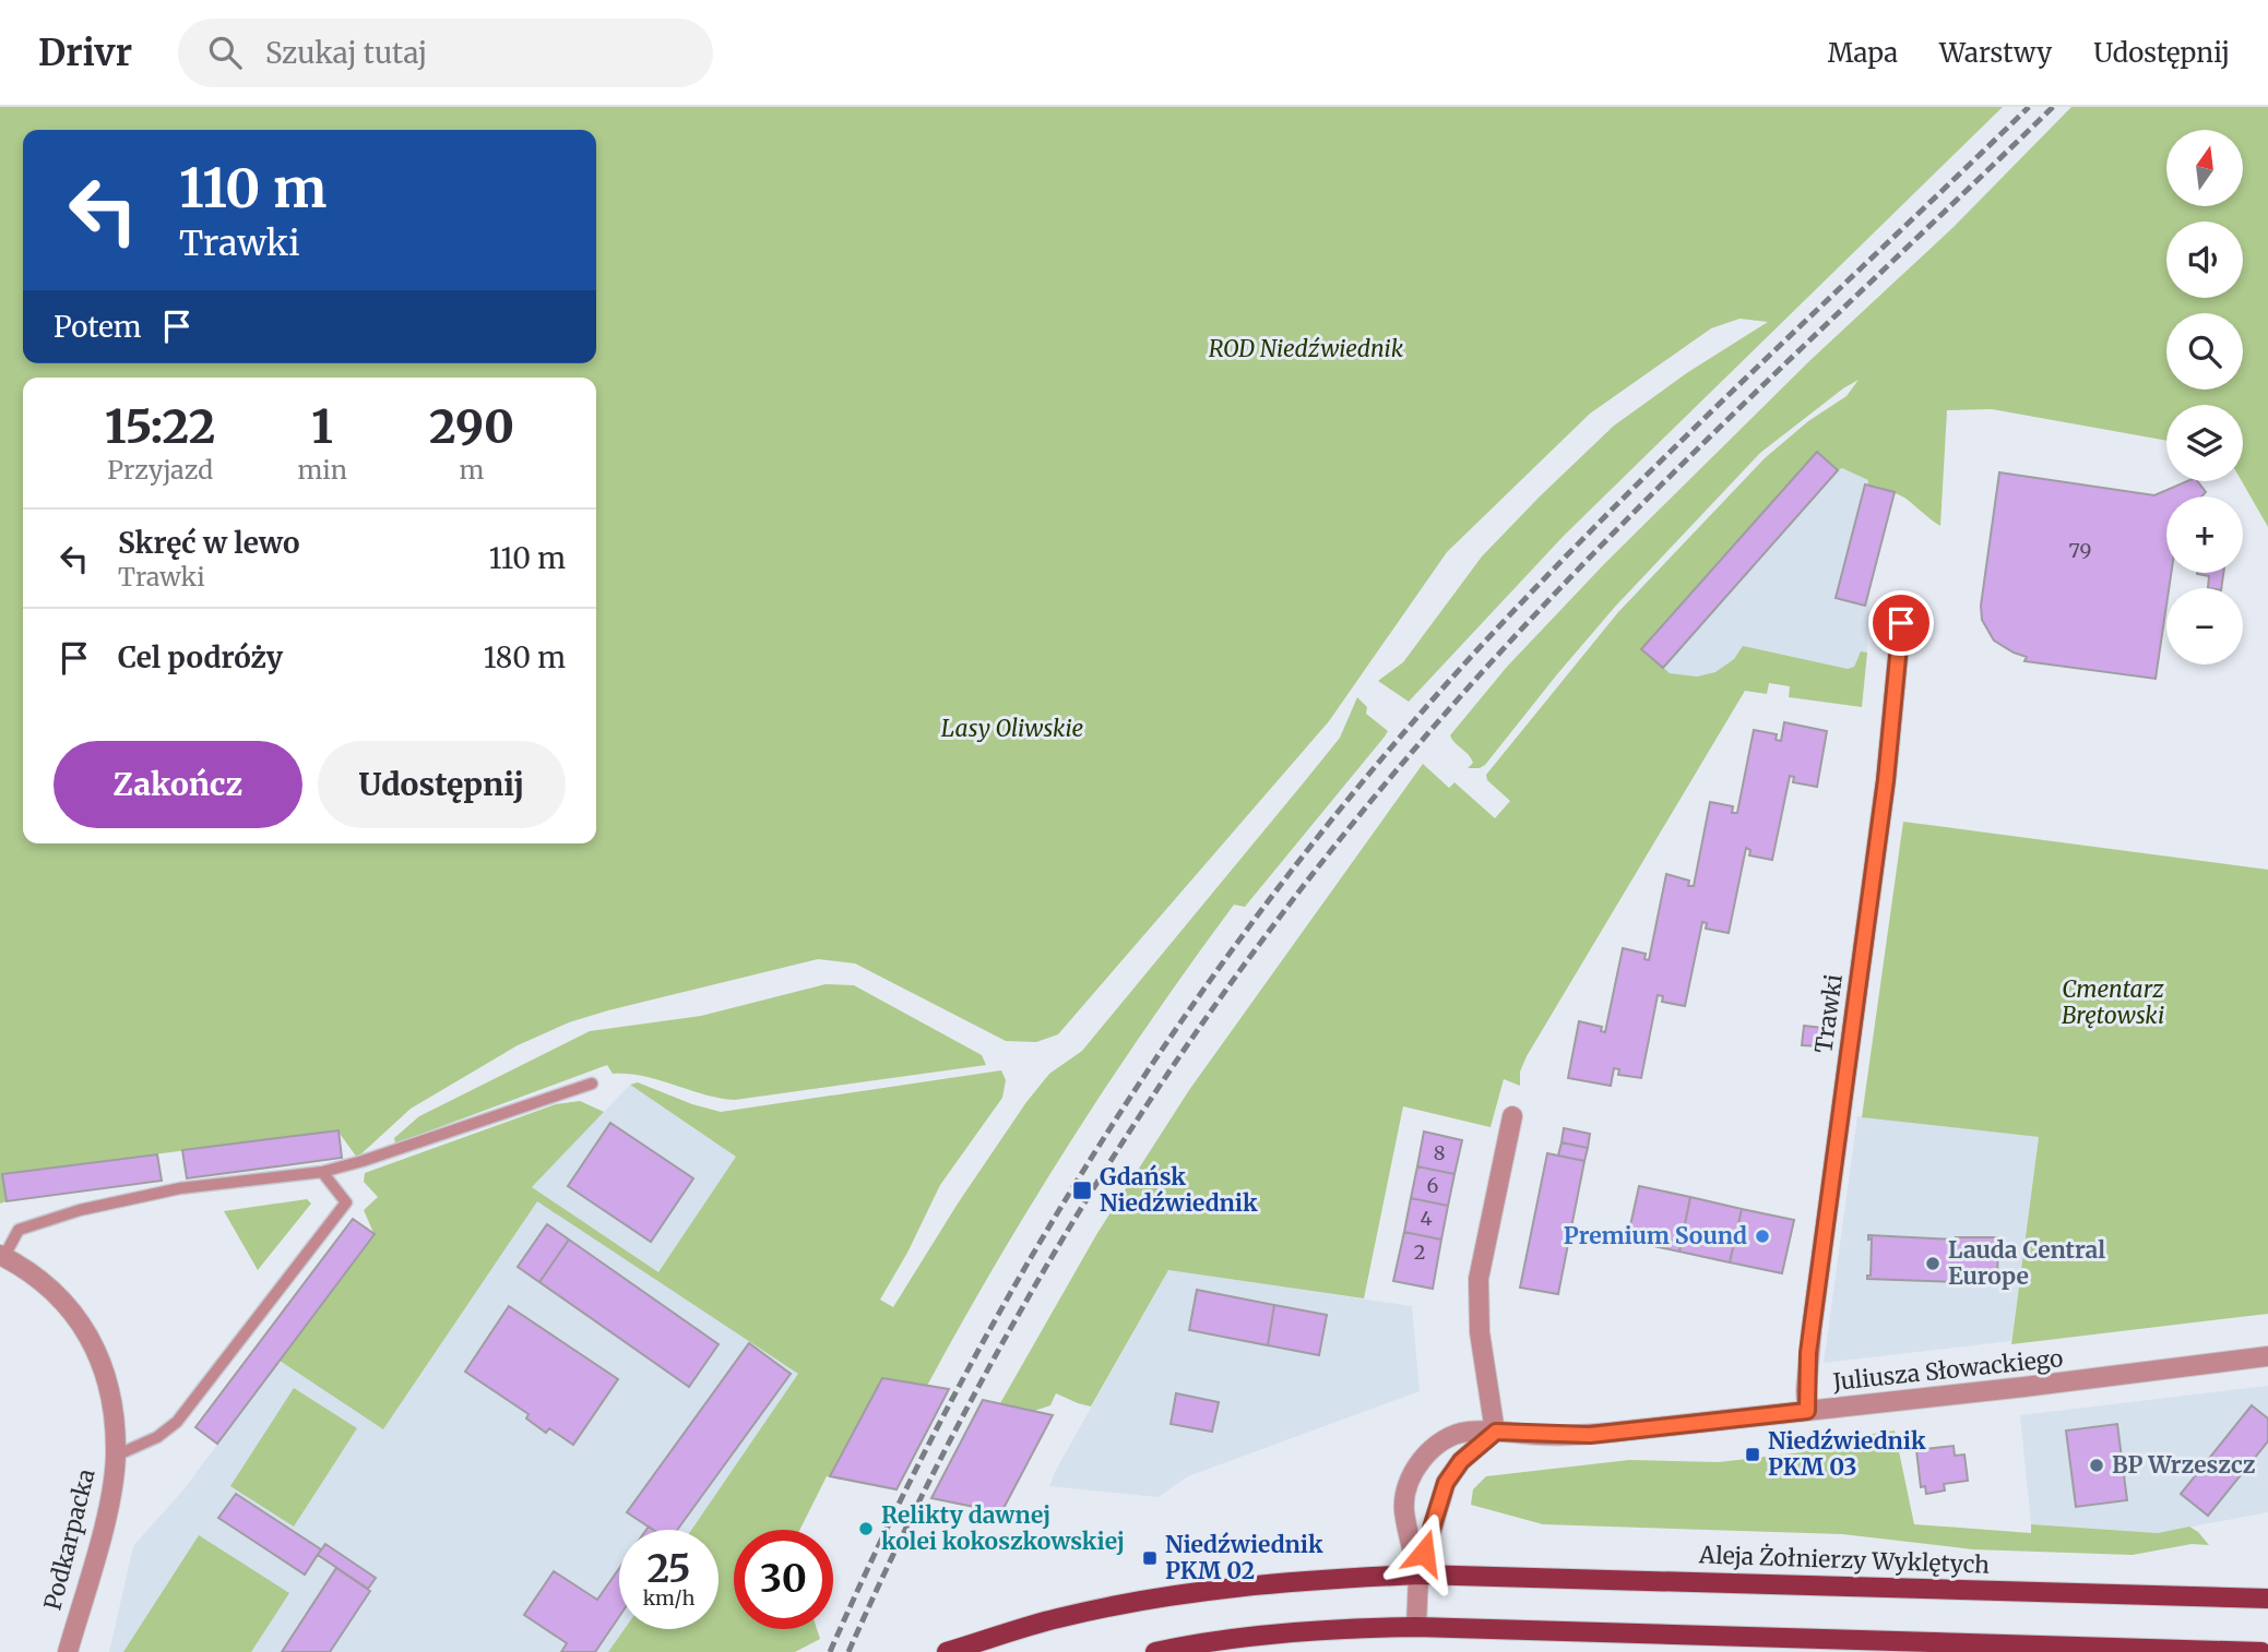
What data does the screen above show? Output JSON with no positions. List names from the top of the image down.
{
  "streets": {
    "main road": ["Aleja Żołnierzy Wyklętych"],
    "street": ["Trawki", "Juliusza Słowackiego", "Podkarpacka"]
  },
  "crossings": [
    ["Trawki", "Juliusza Słowackiego"],
    ["Juliusza Słowackiego", "Aleja Żołnierzy Wyklętych"]
  ],
  "parks": ["ROD Niedźwiednik", "Lasy Oliwskie", "Cmentarz Brętowski"],
  "places": {
    "transit": ["Gdańsk Niedźwiednik", "Niedźwiednik PKM 03", "Niedźwiednik PKM 02"],
    "other": [
      "Premium Sound",
      "Lauda Central Europe",
      "BP Wrzeszcz",
      "Relikty dawnej kolei kokoszkowskiej"
    ]
  },
  "house_numbers": [
    "79",
    "8",
    "6",
    "4",
    "2"
  ],
  "north": "top",
  "page": {
    "header": "Drivr",
    "search": "Szukaj tutaj",
    "nav": ["Mapa", "Warstwy", "Udostępnij"],
    "map_buttons": ["+", "−"],
    "turn": ["110 m", "Trawki"],
    "then": "Potem",
    "eta": [
      "15:22",
      "Przyjazd",
      "1",
      "min",
      "290",
      "m"
    ],
    "list": [
      {
        "name": "Skręć w lewo",
        "note": "Trawki",
        "value": "110 m"
      },
      {
        "name": "Cel podróży",
        "value": "180 m"
      }
    ],
    "buttons": ["Zakończ", "Udostępnij"],
    "speed": "25 km/h",
    "limit": "30"
  }
}
